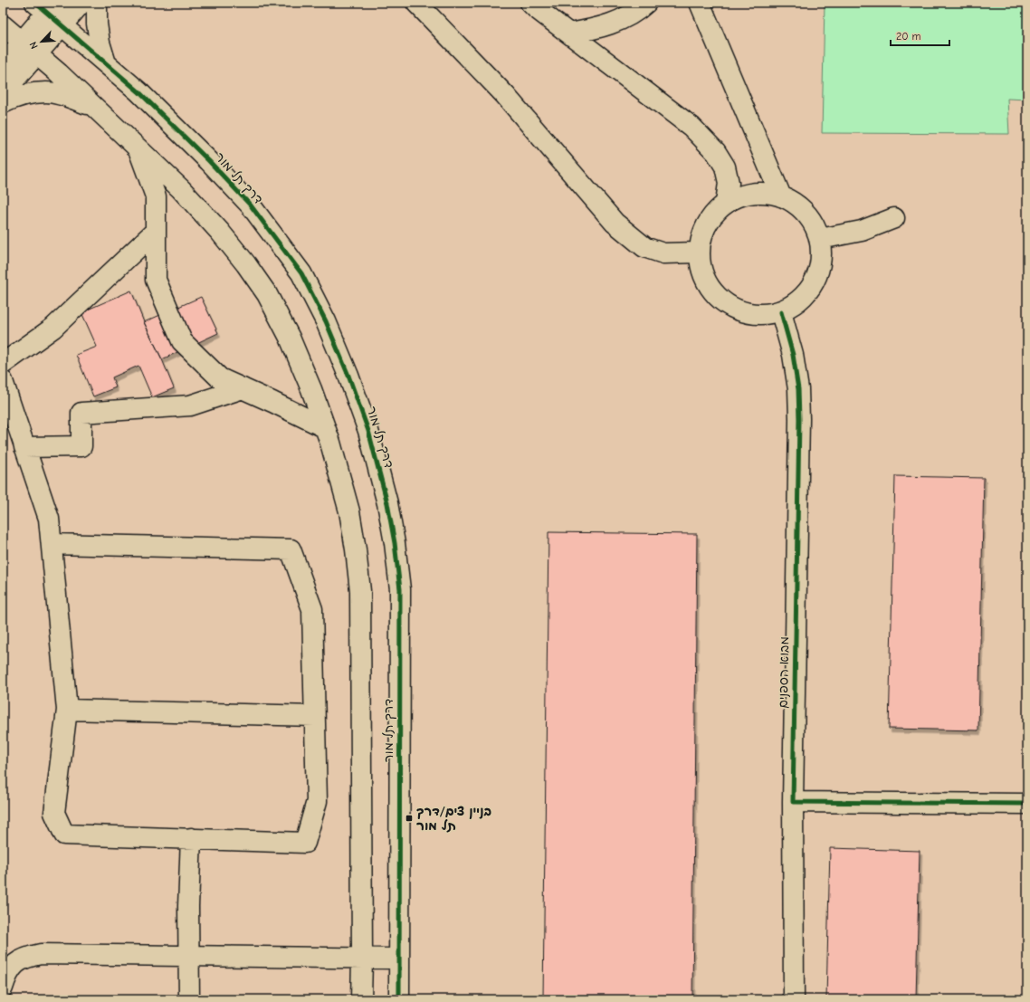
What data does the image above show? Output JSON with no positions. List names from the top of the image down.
{
  "streets": {
    "street": ["דרך תל מור", "מבוא הספנים"]
  },
  "places": {
    "transit": ["בניין צים/דרך תל מור"]
  },
  "scale_bar": "20 m",
  "north": "bottom left"
}
